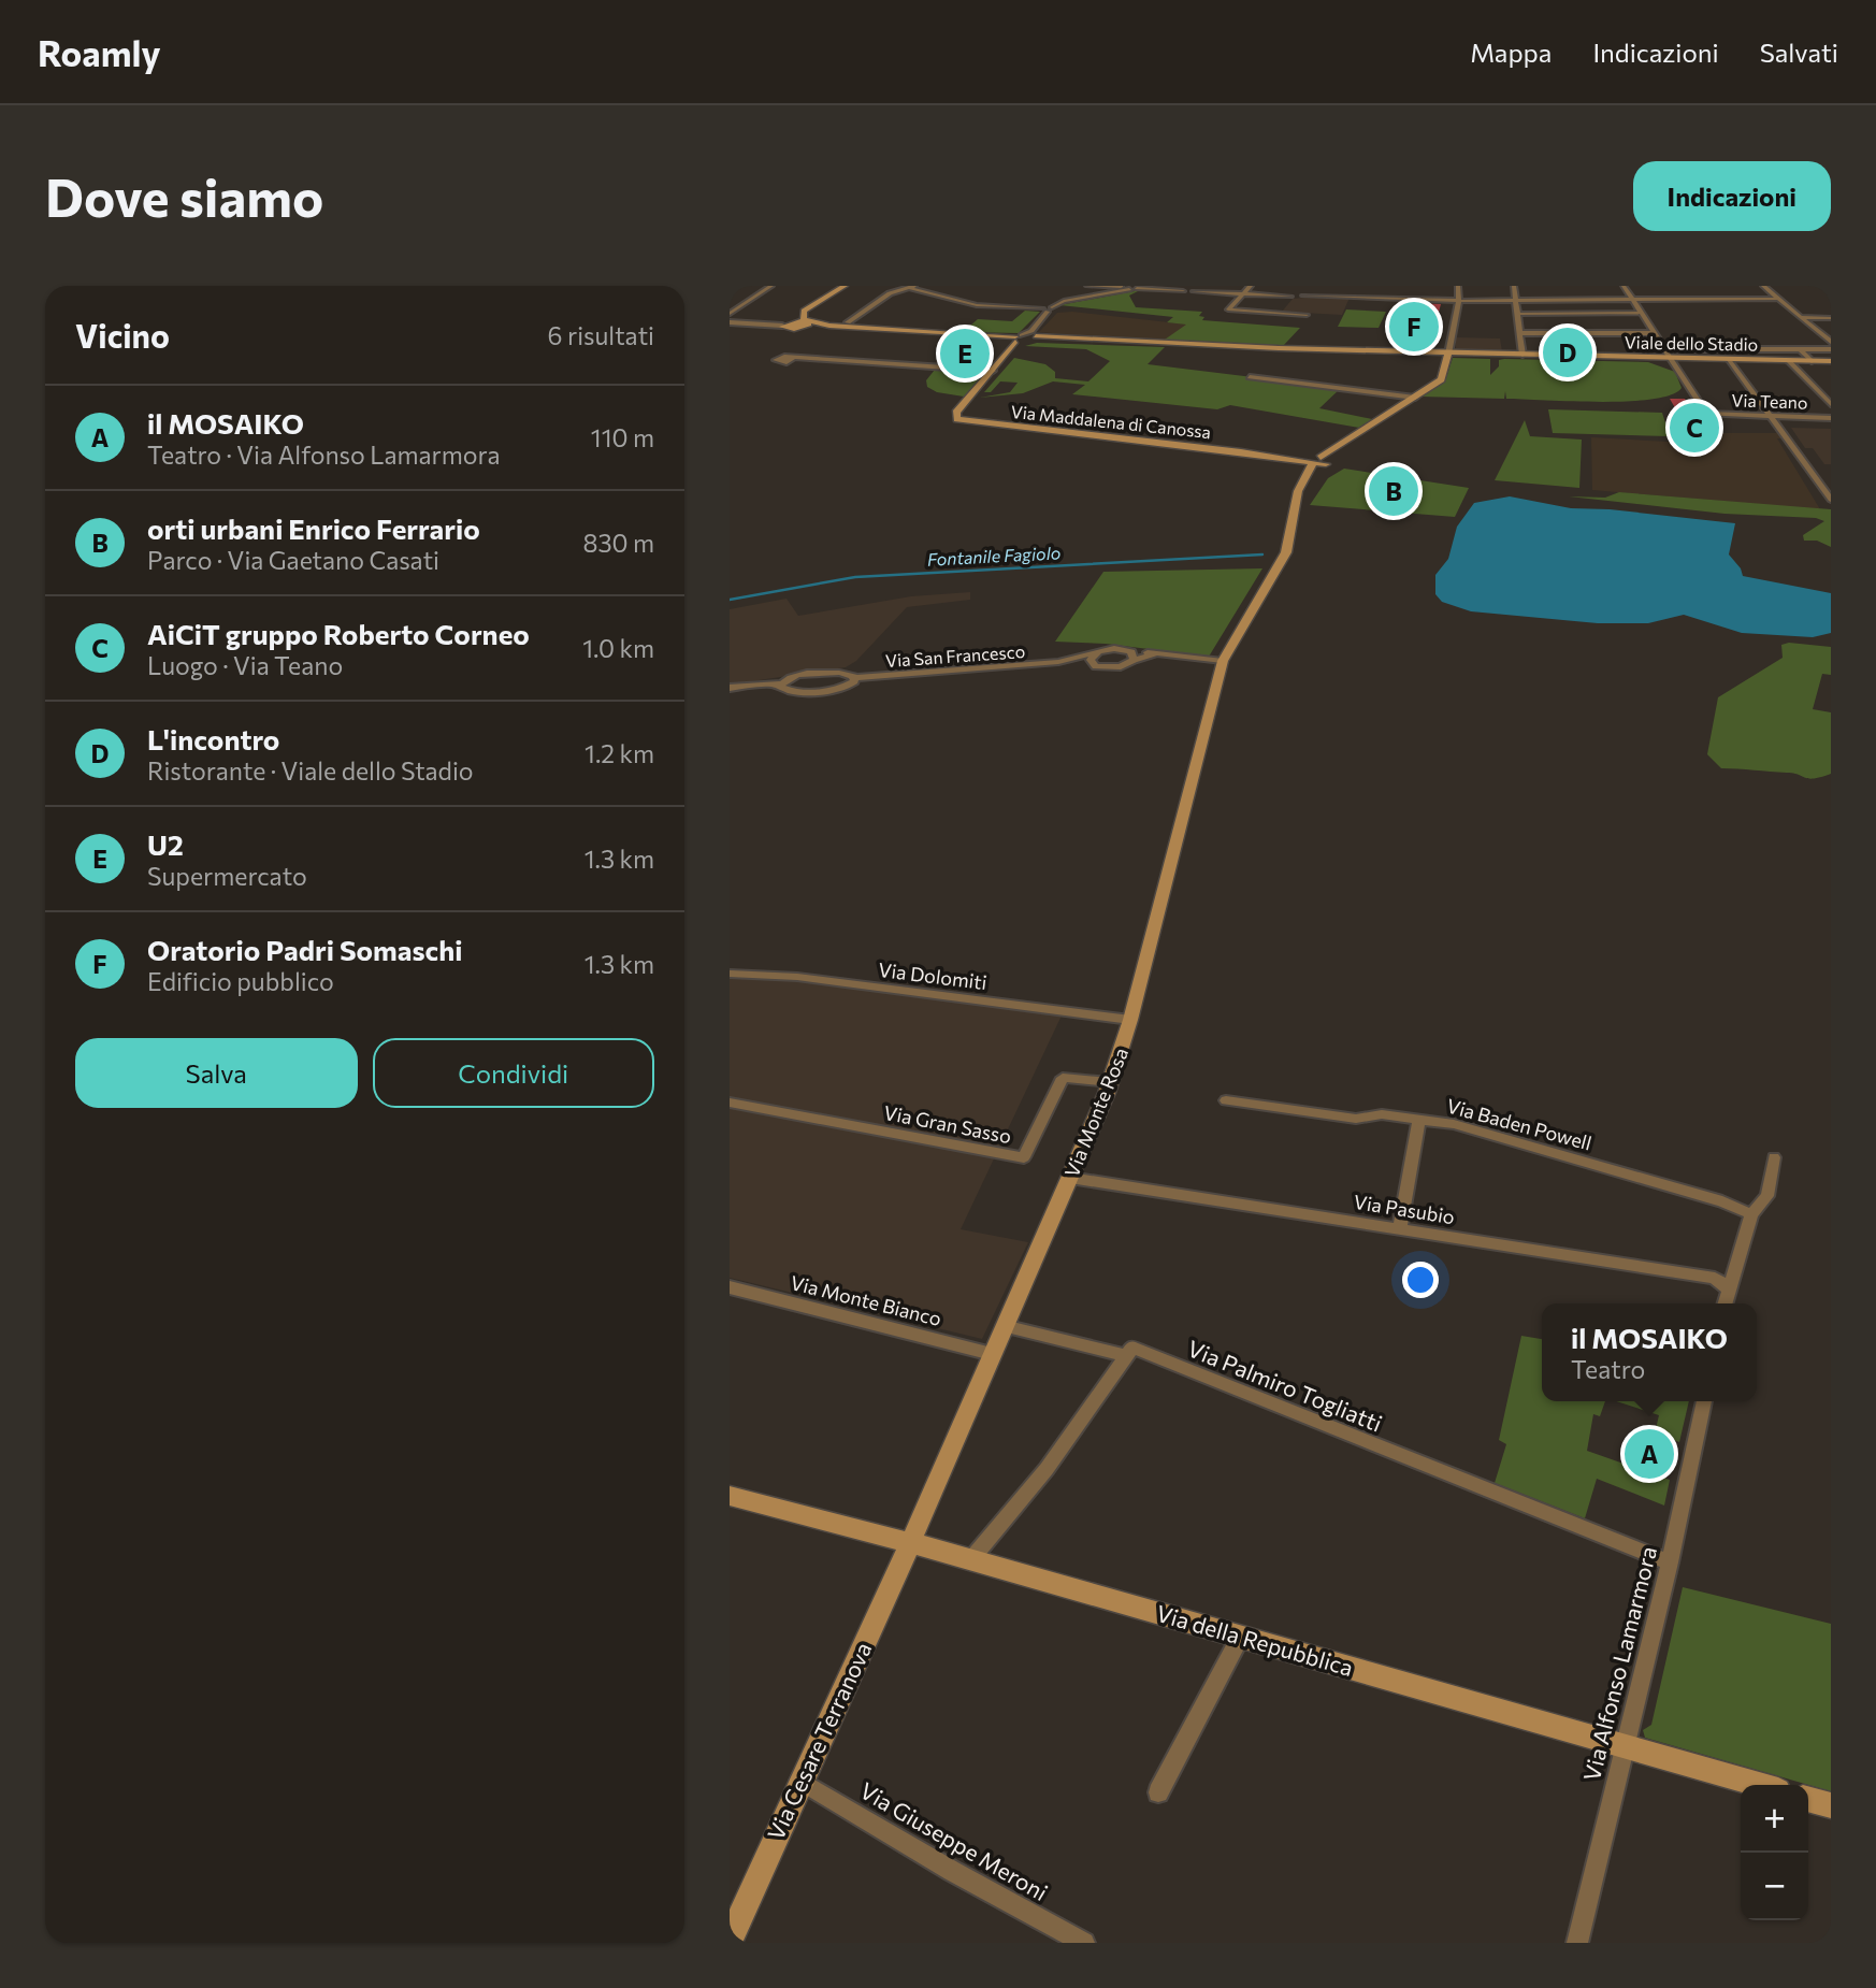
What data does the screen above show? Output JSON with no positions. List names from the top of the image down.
{
  "streets": {
    "street": [
      "Viale dello Stadio",
      "Via Teano",
      "Via Maddalena di Canossa",
      "Via San Francesco",
      "Via Dolomiti",
      "Via Monte Rosa",
      "Via Gran Sasso",
      "Via Baden Powell",
      "Via Pasubio",
      "Via Monte Bianco",
      "Via Palmiro Togliatti",
      "Via della Repubblica",
      "Via Alfonso Lamarmora",
      "Via Cesare Terranova",
      "Via Giuseppe Meroni"
    ]
  },
  "crossings": [
    ["Viale dello Stadio", "Via Teano"],
    ["Via Maddalena di Canossa", "Via Monte Rosa"],
    ["Via San Francesco", "Via Monte Rosa"],
    ["Via Dolomiti", "Via Monte Rosa"],
    ["Via Monte Rosa", "Via Gran Sasso"],
    ["Via Monte Rosa", "Via Pasubio"],
    ["Via Monte Rosa", "Via Monte Bianco"],
    ["Via Monte Rosa", "Via della Repubblica"],
    ["Via Monte Rosa", "Via Cesare Terranova"],
    ["Via Palmiro Togliatti", "Via Alfonso Lamarmora"],
    ["Via della Repubblica", "Via Alfonso Lamarmora"],
    ["Via della Repubblica", "Via Cesare Terranova"],
    ["Via Cesare Terranova", "Via Giuseppe Meroni"]
  ],
  "water": ["Fontanile Fagiolo"],
  "page": {
    "header": "Roamly",
    "nav": ["Mappa", "Indicazioni", "Salvati"],
    "buttons": [
      "Indicazioni",
      ["Salva", "Condividi"]
    ],
    "title": "Dove siamo",
    "heading": ["Vicino", "6 risultati"],
    "pins": [
      "F",
      "D",
      "E",
      "C",
      "B",
      "A"
    ],
    "list": [
      {
        "mark": "A",
        "name": "il MOSAIKO",
        "note": "Teatro · Via Alfonso Lamarmora",
        "value": "110 m"
      },
      {
        "mark": "B",
        "name": "orti urbani Enrico Ferrario",
        "note": "Parco · Via Gaetano Casati",
        "value": "830 m"
      },
      {
        "mark": "C",
        "name": "AiCiT gruppo Roberto Corneo",
        "note": "Luogo · Via Teano",
        "value": "1.0 km"
      },
      {
        "mark": "D",
        "name": "L'incontro",
        "note": "Ristorante · Viale dello Stadio",
        "value": "1.2 km"
      },
      {
        "mark": "E",
        "name": "U2",
        "note": "Supermercato",
        "value": "1.3 km"
      },
      {
        "mark": "F",
        "name": "Oratorio Padri Somaschi",
        "note": "Edificio pubblico",
        "value": "1.3 km"
      }
    ],
    "popup": ["il MOSAIKO", "Teatro"],
    "map_buttons": ["+", "−"]
  }
}
